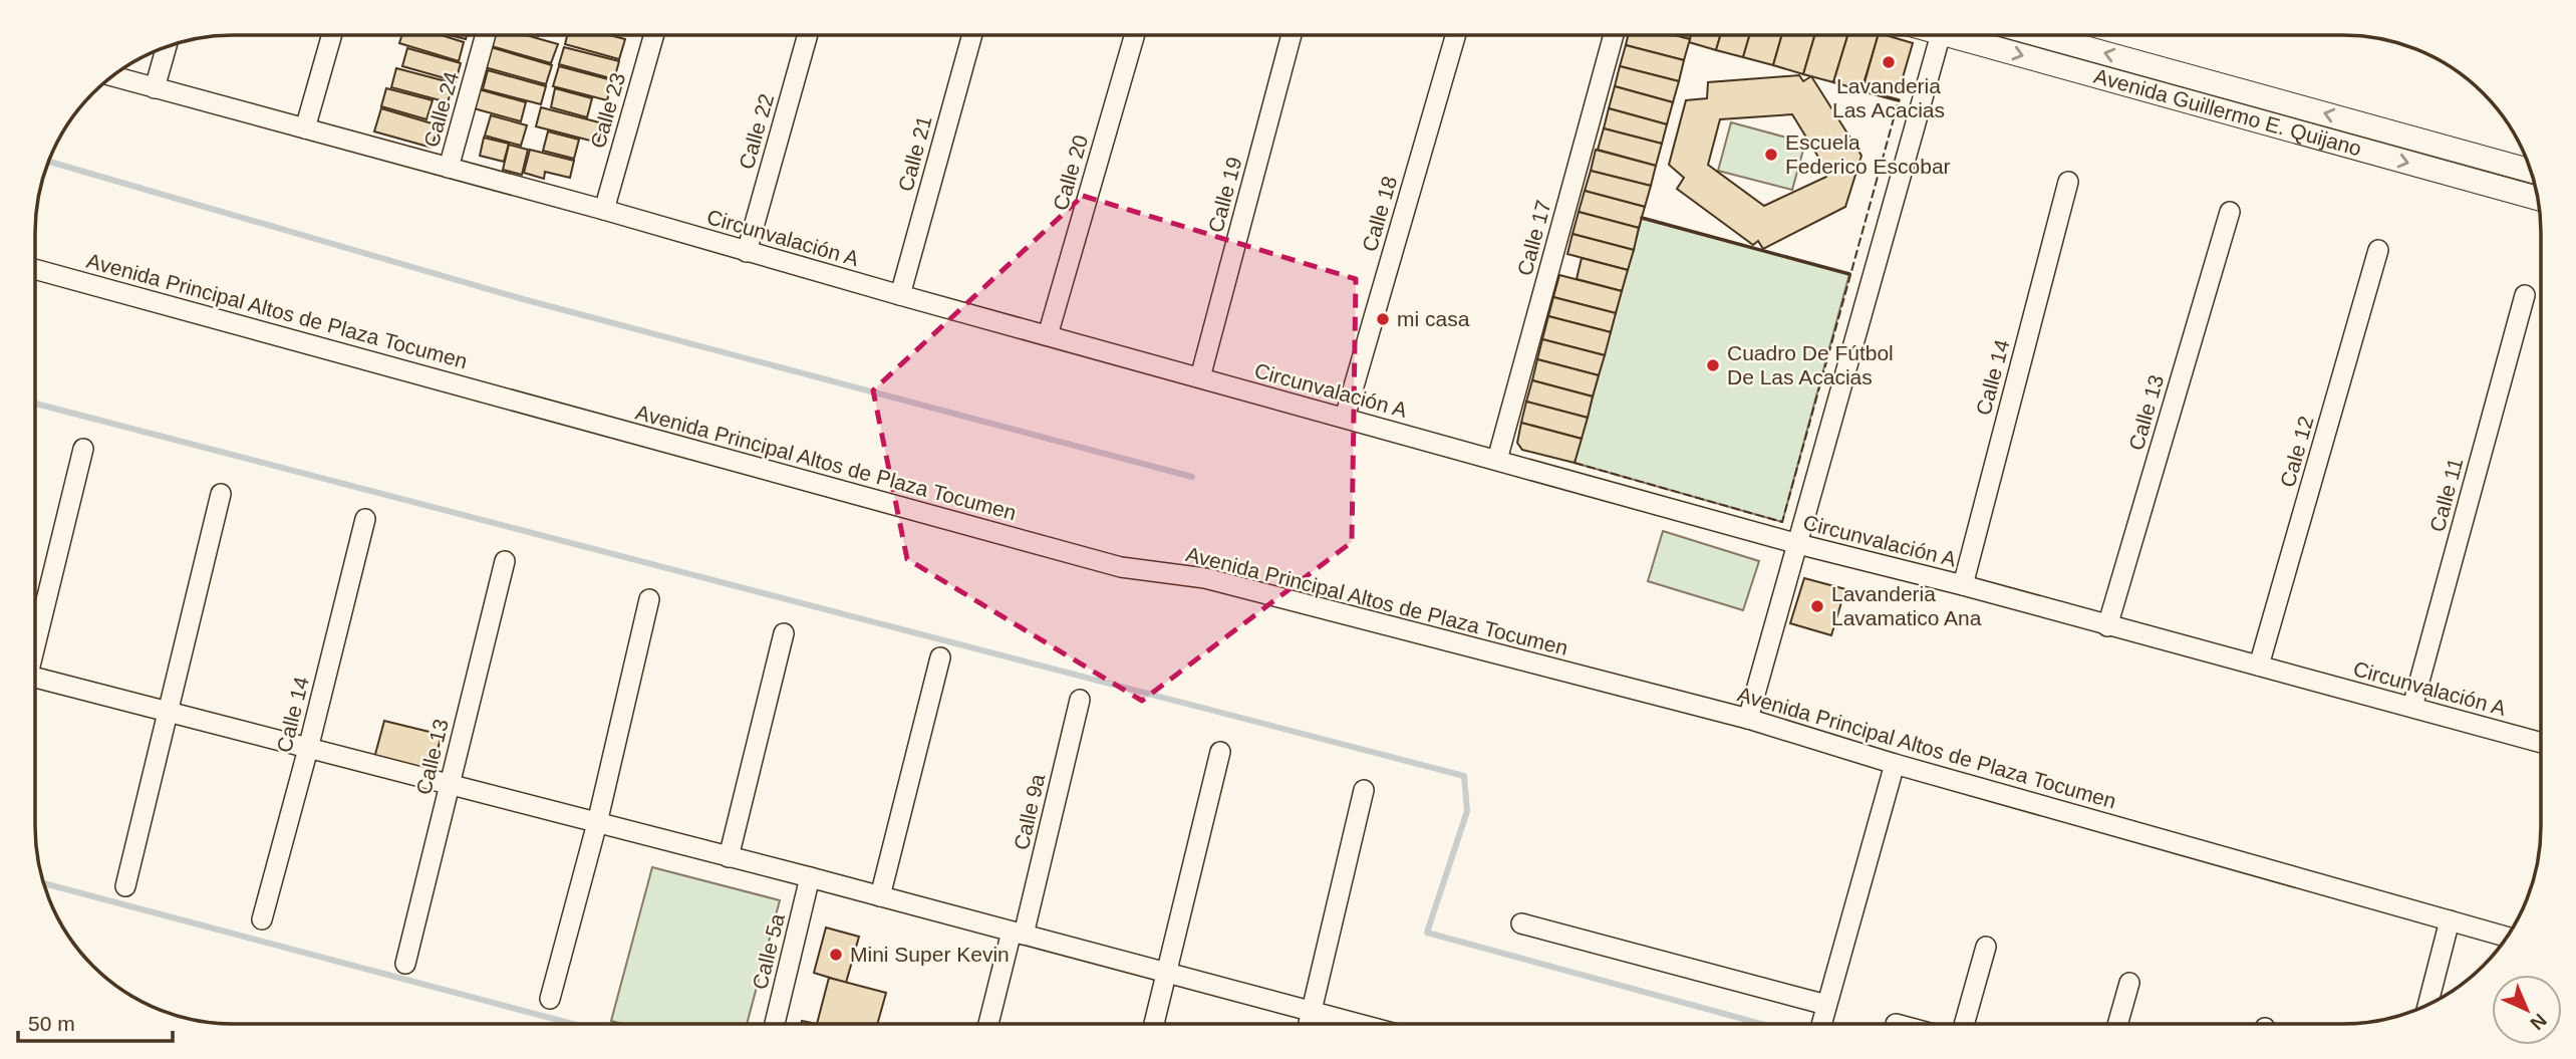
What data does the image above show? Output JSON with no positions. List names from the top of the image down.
{
  "streets": {
    "street": [
      "Calle 24",
      "Calle 23",
      "Avenida Guillermo E. Quijano",
      "Calle 22",
      "Calle 21",
      "Calle 20",
      "Calle 19",
      "Calle 18",
      "Circunvalación A",
      "Calle 17",
      "Avenida Principal Altos de Plaza Tocumen",
      "Calle 14",
      "Calle 13",
      "Cale 12",
      "Calle 11",
      "Calle 9a",
      "Calle 5a"
    ]
  },
  "crossings": [
    ["Calle 24", "Circunvalación A"],
    ["Calle 23", "Circunvalación A"],
    ["Calle 22", "Circunvalación A"],
    ["Calle 21", "Circunvalación A"],
    ["Calle 20", "Circunvalación A"],
    ["Calle 19", "Circunvalación A"],
    ["Calle 18", "Circunvalación A"],
    ["Circunvalación A", "Calle 17"],
    ["Circunvalación A", "Calle 14"],
    ["Circunvalación A", "Calle 13"],
    ["Circunvalación A", "Cale 12"],
    ["Circunvalación A", "Calle 11"]
  ],
  "places": [
    "Lavanderia Las Acacias",
    "Escuela Federico Escobar",
    "mi casa",
    "Cuadro De Fútbol De Las Acacias",
    "Lavanderia Lavamatico Ana",
    "Mini Super Kevin"
  ],
  "scale_bar": "50 m",
  "north": "bottom right"
}
